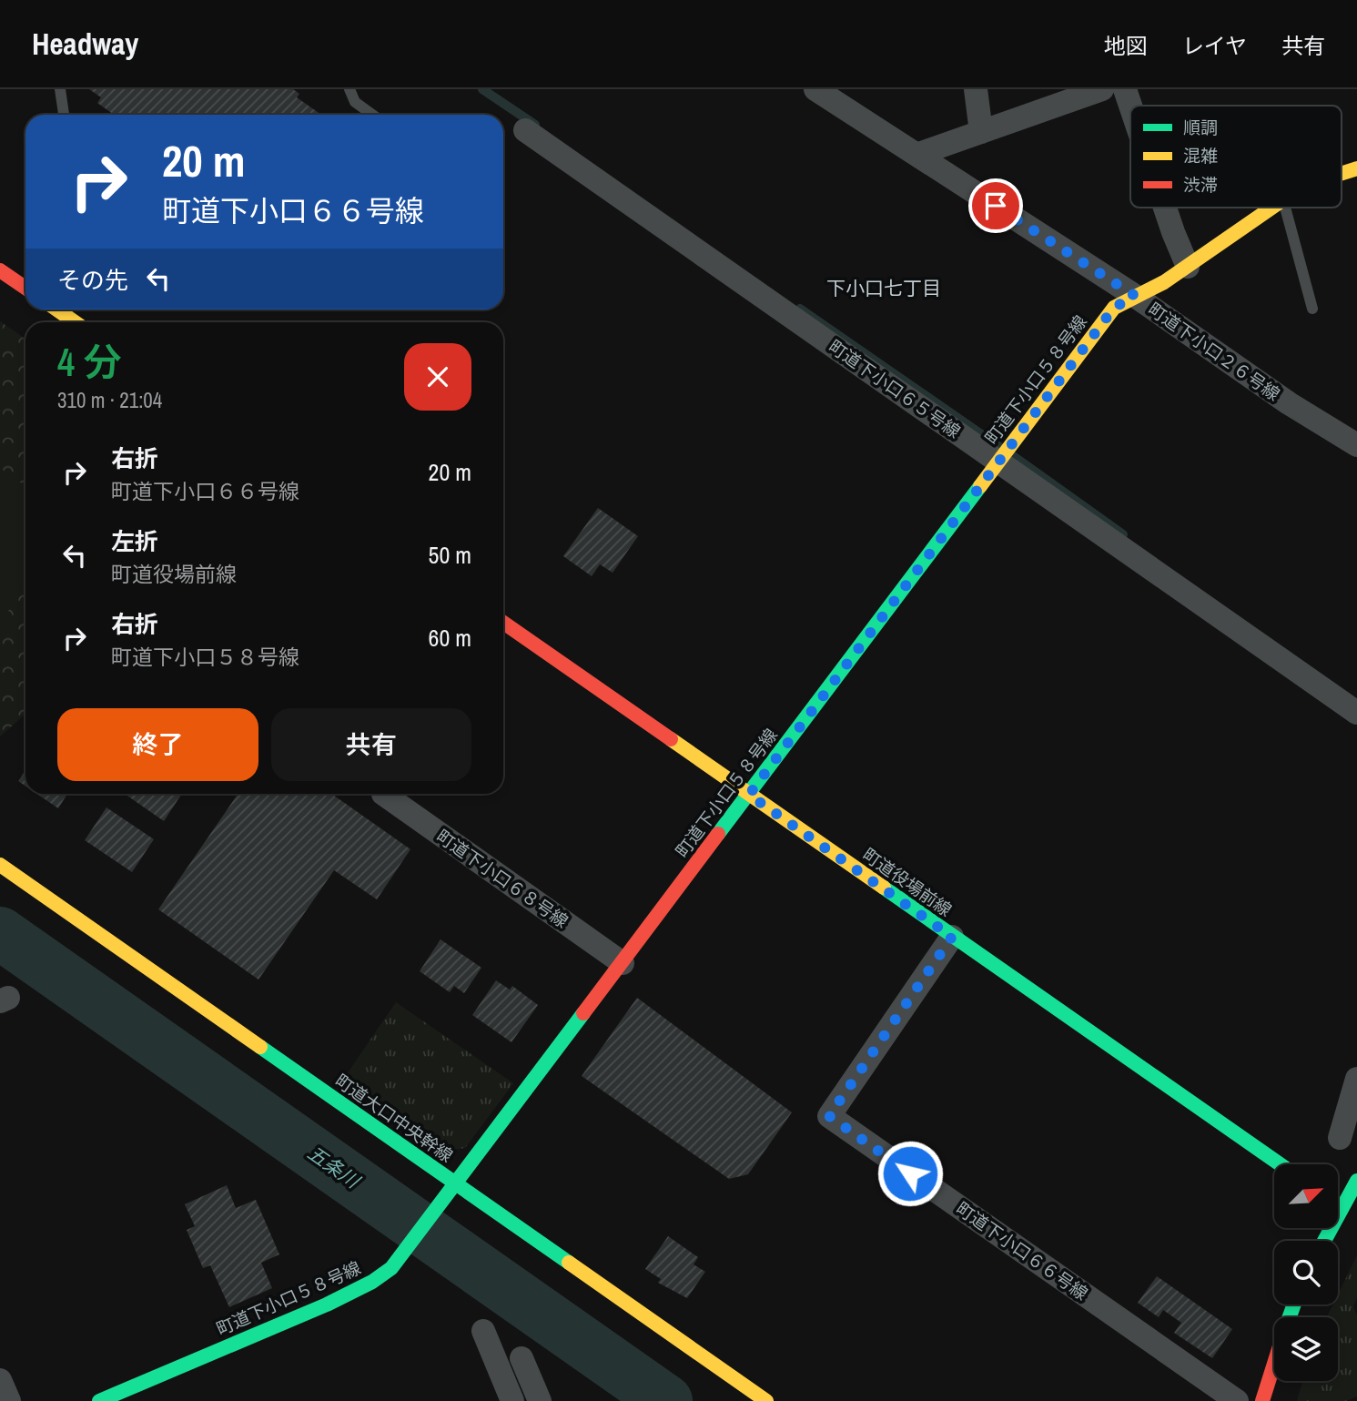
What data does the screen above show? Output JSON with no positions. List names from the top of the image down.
{
  "streets": {
    "street": [
      "町道下小口２６号線",
      "町道下小口５８号線",
      "町道下小口６５号線",
      "町道下小口６８号線",
      "町道役場前線",
      "町道大口中央幹線",
      "町道下小口６６号線"
    ]
  },
  "crossings": [
    ["町道下小口２６号線", "町道下小口５８号線"],
    ["町道下小口５８号線", "町道下小口６５号線"],
    ["町道下小口５８号線", "町道下小口６８号線"],
    ["町道下小口５８号線", "町道役場前線"],
    ["町道下小口５８号線", "町道大口中央幹線"],
    ["町道役場前線", "町道下小口６６号線"]
  ],
  "districts": ["下小口七丁目"],
  "water": ["五条川"],
  "legend": ["順調", "混雑", "渋滞"],
  "north": "top right",
  "page": {
    "header": "Headway",
    "nav": ["地図", "レイヤ", "共有"],
    "turn": ["20 m", "町道下小口６６号線"],
    "then": "その先",
    "heading": ["4 分", "310 m · 21:04"],
    "list": [
      {
        "name": "右折",
        "note": "町道下小口６６号線",
        "value": "20 m"
      },
      {
        "name": "左折",
        "note": "町道役場前線",
        "value": "50 m"
      },
      {
        "name": "右折",
        "note": "町道下小口５８号線",
        "value": "60 m"
      }
    ],
    "buttons": ["終了", "共有"]
  }
}
